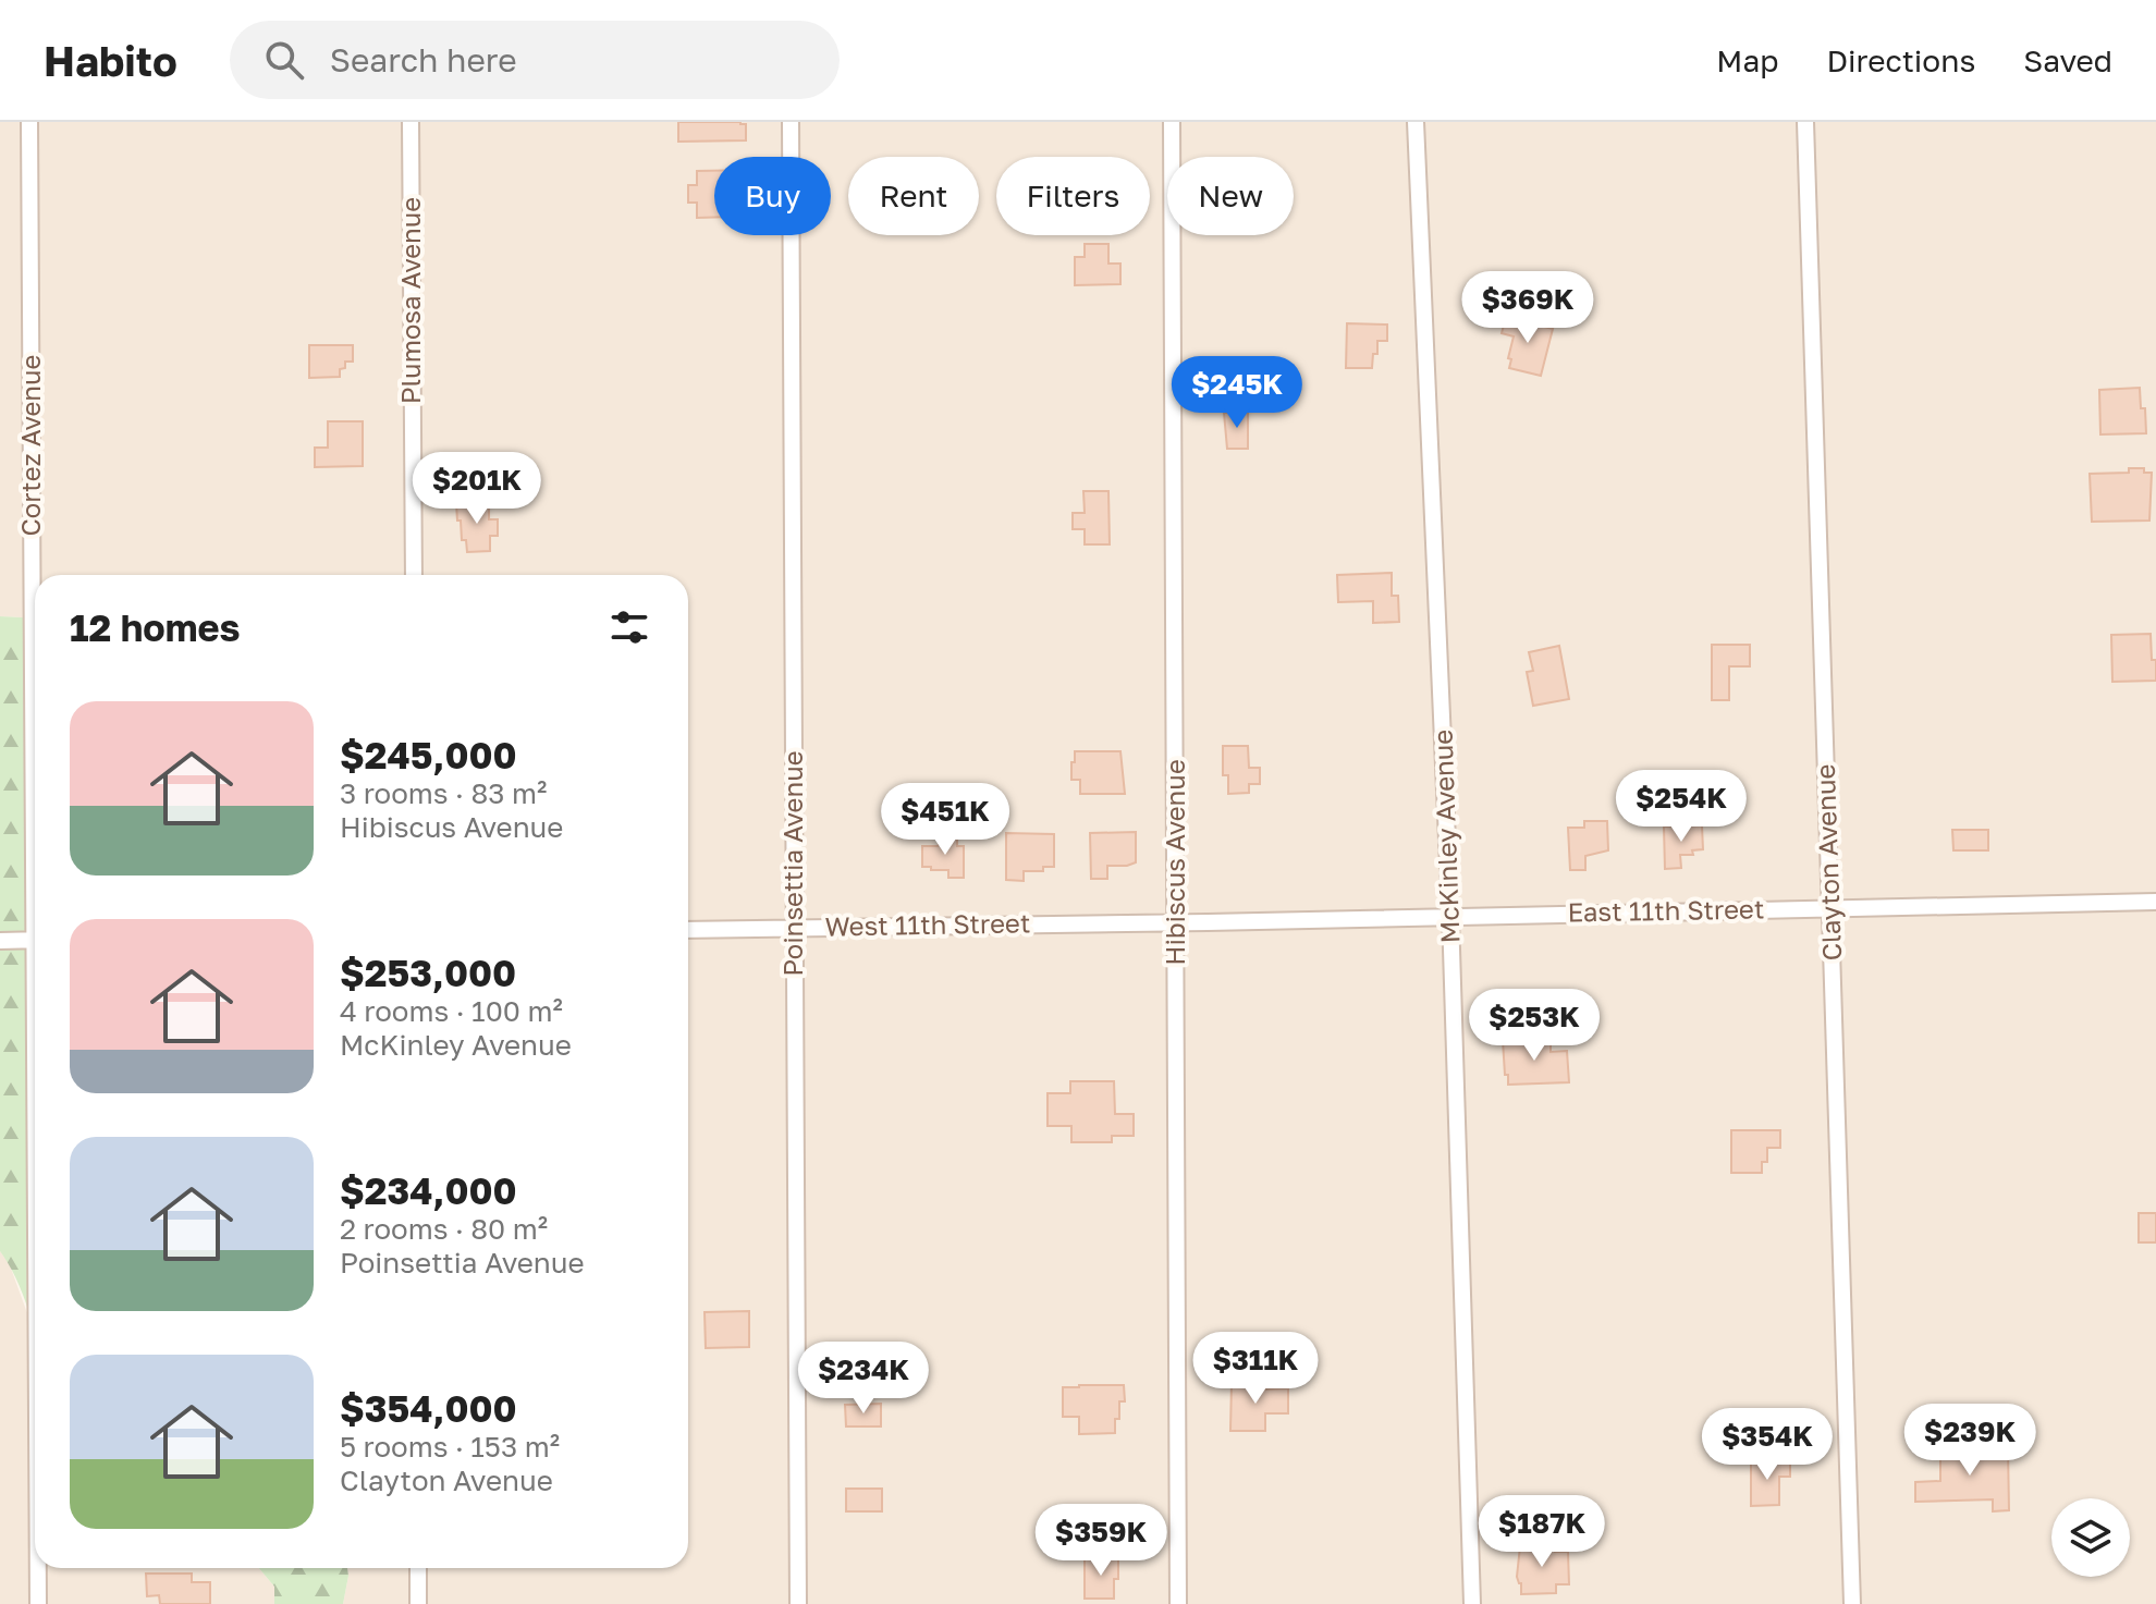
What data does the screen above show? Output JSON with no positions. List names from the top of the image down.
{
  "streets": {
    "street": [
      "Plumosa Avenue",
      "Cortez Avenue",
      "McKinley Avenue",
      "Hibiscus Avenue",
      "Clayton Avenue",
      "Poinsettia Avenue",
      "East 11th Street",
      "West 11th Street"
    ]
  },
  "crossings": [
    ["McKinley Avenue", "East 11th Street"],
    ["Hibiscus Avenue", "East 11th Street"],
    ["Hibiscus Avenue", "West 11th Street"],
    ["Clayton Avenue", "East 11th Street"],
    ["Poinsettia Avenue", "West 11th Street"],
    ["East 11th Street", "West 11th Street"]
  ],
  "page": {
    "header": "Habito",
    "search": "Search here",
    "nav": ["Map", "Directions", "Saved"],
    "chip": [
      "Buy",
      "Rent",
      "Filters",
      "New"
    ],
    "price": [
      "$369K",
      "$245K",
      "$201K",
      "$254K",
      "$451K",
      "$253K",
      "$311K",
      "$234K",
      "$239K",
      "$354K",
      "$187K",
      "$359K"
    ],
    "heading": "12 homes",
    "list": [
      {
        "name": "$245,000",
        "note": "3 rooms · 83 m² · Hibiscus Avenue"
      },
      {
        "name": "$253,000",
        "note": "4 rooms · 100 m² · McKinley Avenue"
      },
      {
        "name": "$234,000",
        "note": "2 rooms · 80 m² · Poinsettia Avenue"
      },
      {
        "name": "$354,000",
        "note": "5 rooms · 153 m² · Clayton Avenue"
      }
    ]
  }
}
